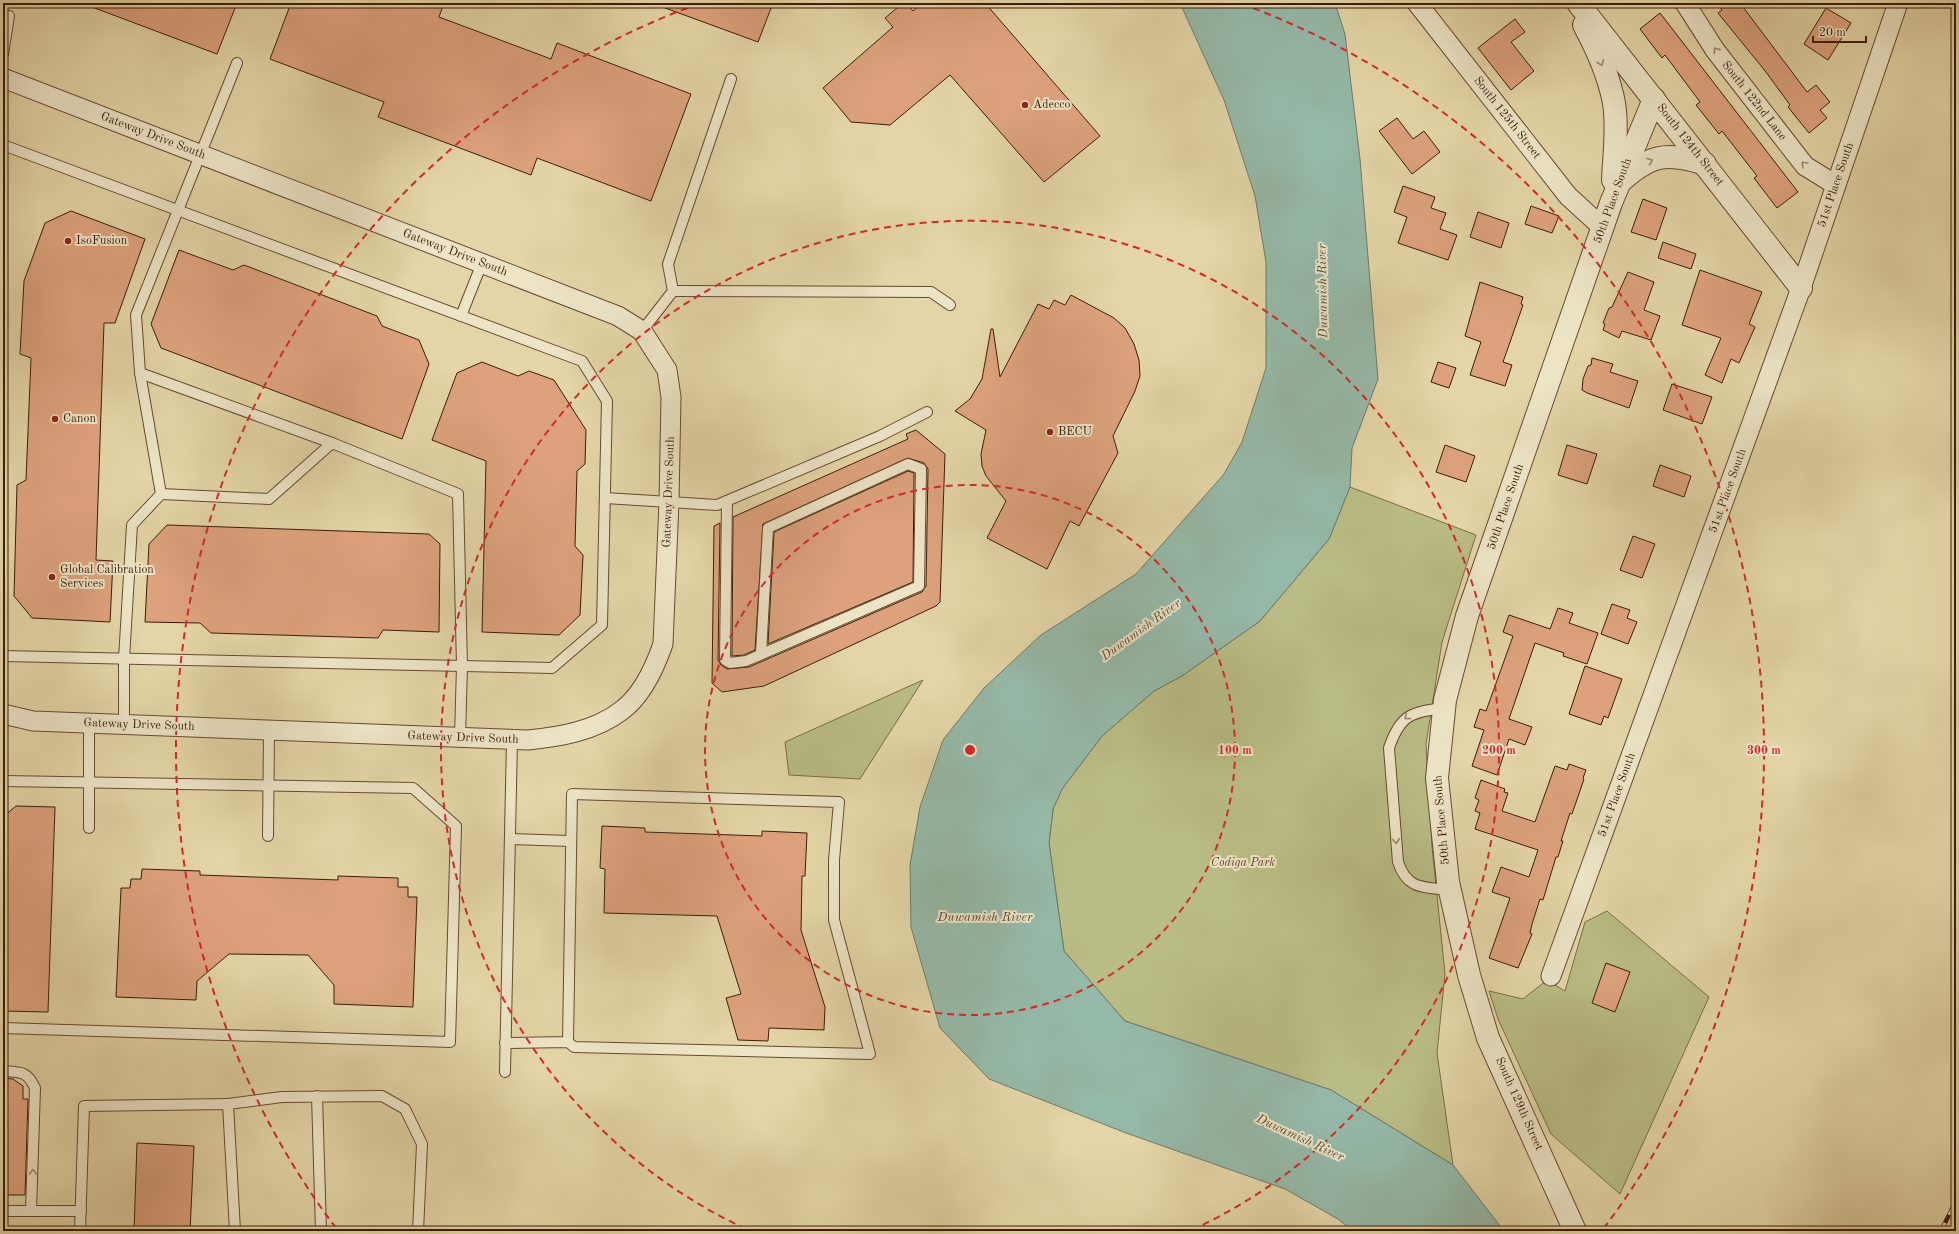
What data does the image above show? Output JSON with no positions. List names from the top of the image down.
{
  "streets": {
    "street": [
      "South 122nd Lane",
      "South 125th Street",
      "Gateway Drive South",
      "South 124th Street",
      "51st Place South",
      "50th Place South",
      "South 129th Street"
    ]
  },
  "crossings": [
    ["South 122nd Lane", "51st Place South"],
    ["South 125th Street", "50th Place South"],
    ["South 124th Street", "51st Place South"],
    ["South 124th Street", "50th Place South"],
    ["50th Place South", "South 129th Street"]
  ],
  "one_way": ["South 122nd Lane"],
  "water": ["Duwamish River"],
  "parks": ["Codiga Park"],
  "places": [
    "Adecco",
    "IsoFusion",
    "Canon",
    "BECU",
    "Global Calibration Services"
  ],
  "scale_bar": "20 m",
  "rings": ["100 m", "200 m", "300 m"]
}
